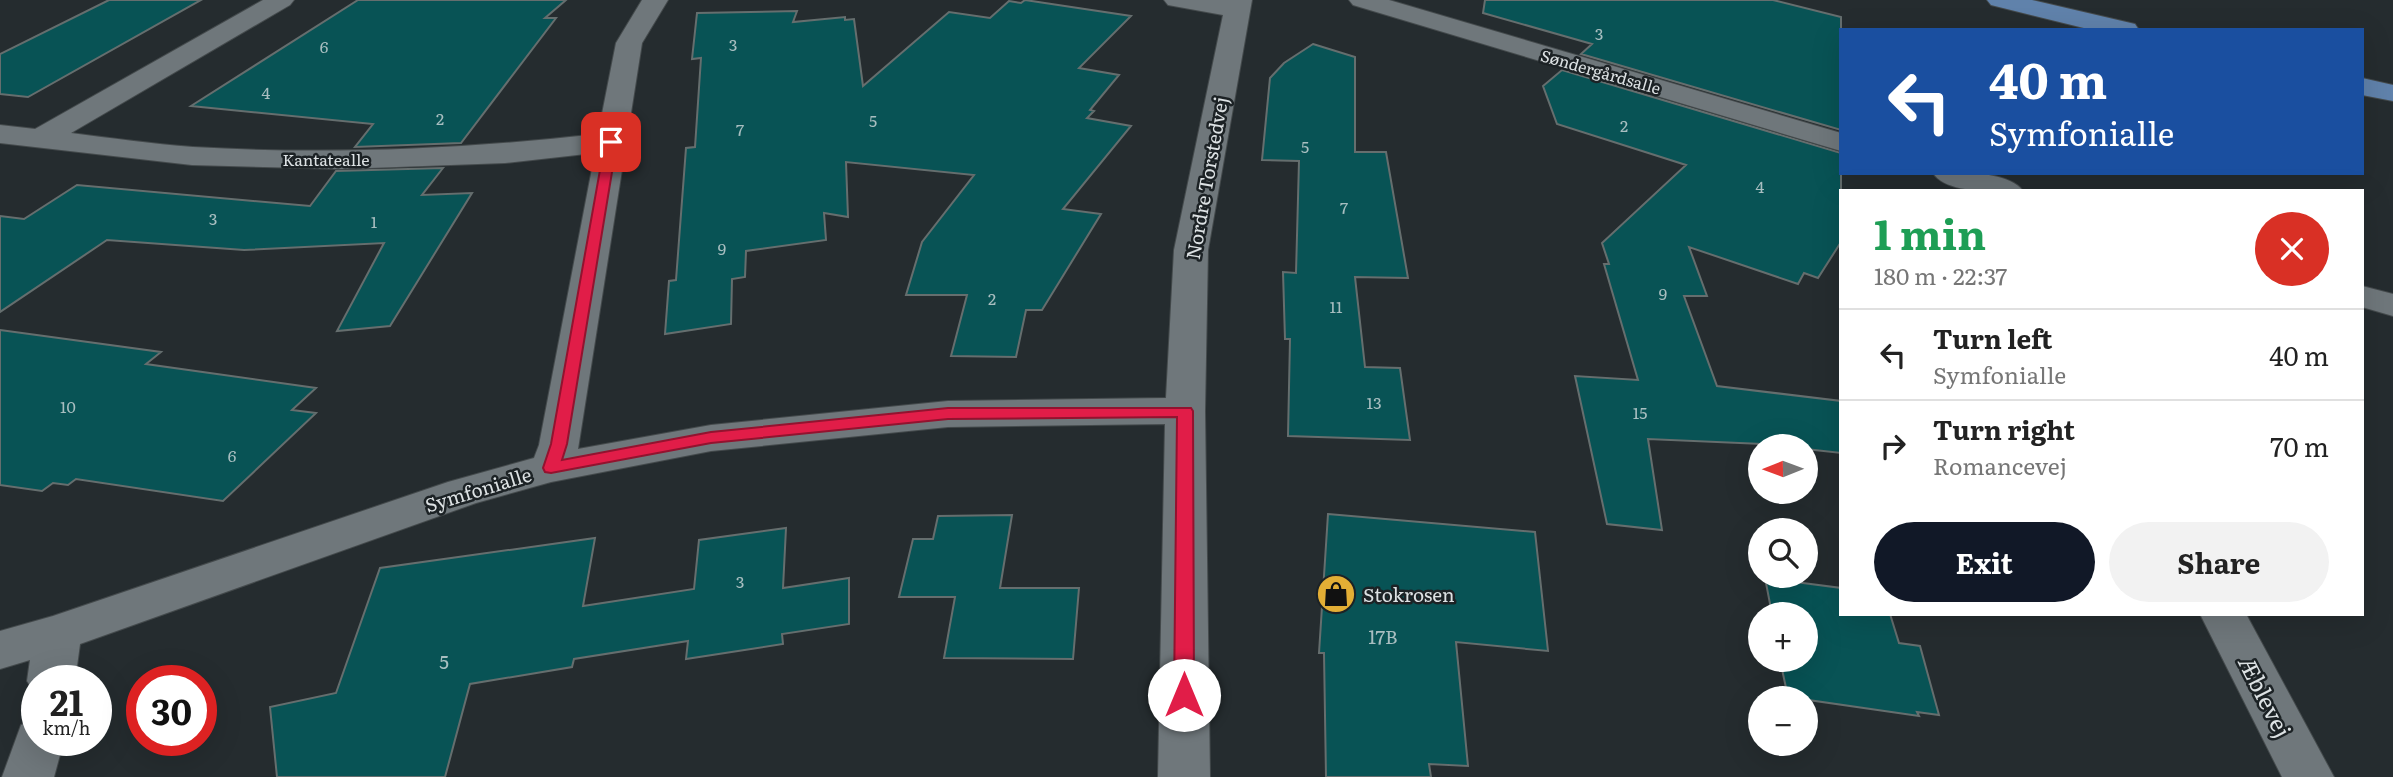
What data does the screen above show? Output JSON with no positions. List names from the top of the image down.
{
  "streets": {
    "street": [
      "Søndergårdsalle",
      "Kantatealle",
      "Nordre Torstedvej",
      "Symfonialle",
      "Æblevej"
    ]
  },
  "crossings": [
    ["Nordre Torstedvej", "Symfonialle"]
  ],
  "places": {
    "shop": ["Stokrosen"]
  },
  "house_numbers": [
    "3",
    "3",
    "6",
    "4",
    "2",
    "5",
    "2",
    "7",
    "5",
    "4",
    "7",
    "3",
    "1",
    "9",
    "9",
    "2",
    "11",
    "13",
    "10",
    "15",
    "6",
    "3",
    "17B",
    "5"
  ],
  "north": "left",
  "page": {
    "turn": ["40 m", "Symfonialle"],
    "heading": ["1 min", "180 m · 22:37"],
    "list": [
      {
        "name": "Turn left",
        "note": "Symfonialle",
        "value": "40 m"
      },
      {
        "name": "Turn right",
        "note": "Romancevej",
        "value": "70 m"
      }
    ],
    "map_buttons": ["+", "−"],
    "buttons": ["Exit", "Share"],
    "speed": "21 km/h",
    "limit": "30"
  }
}
